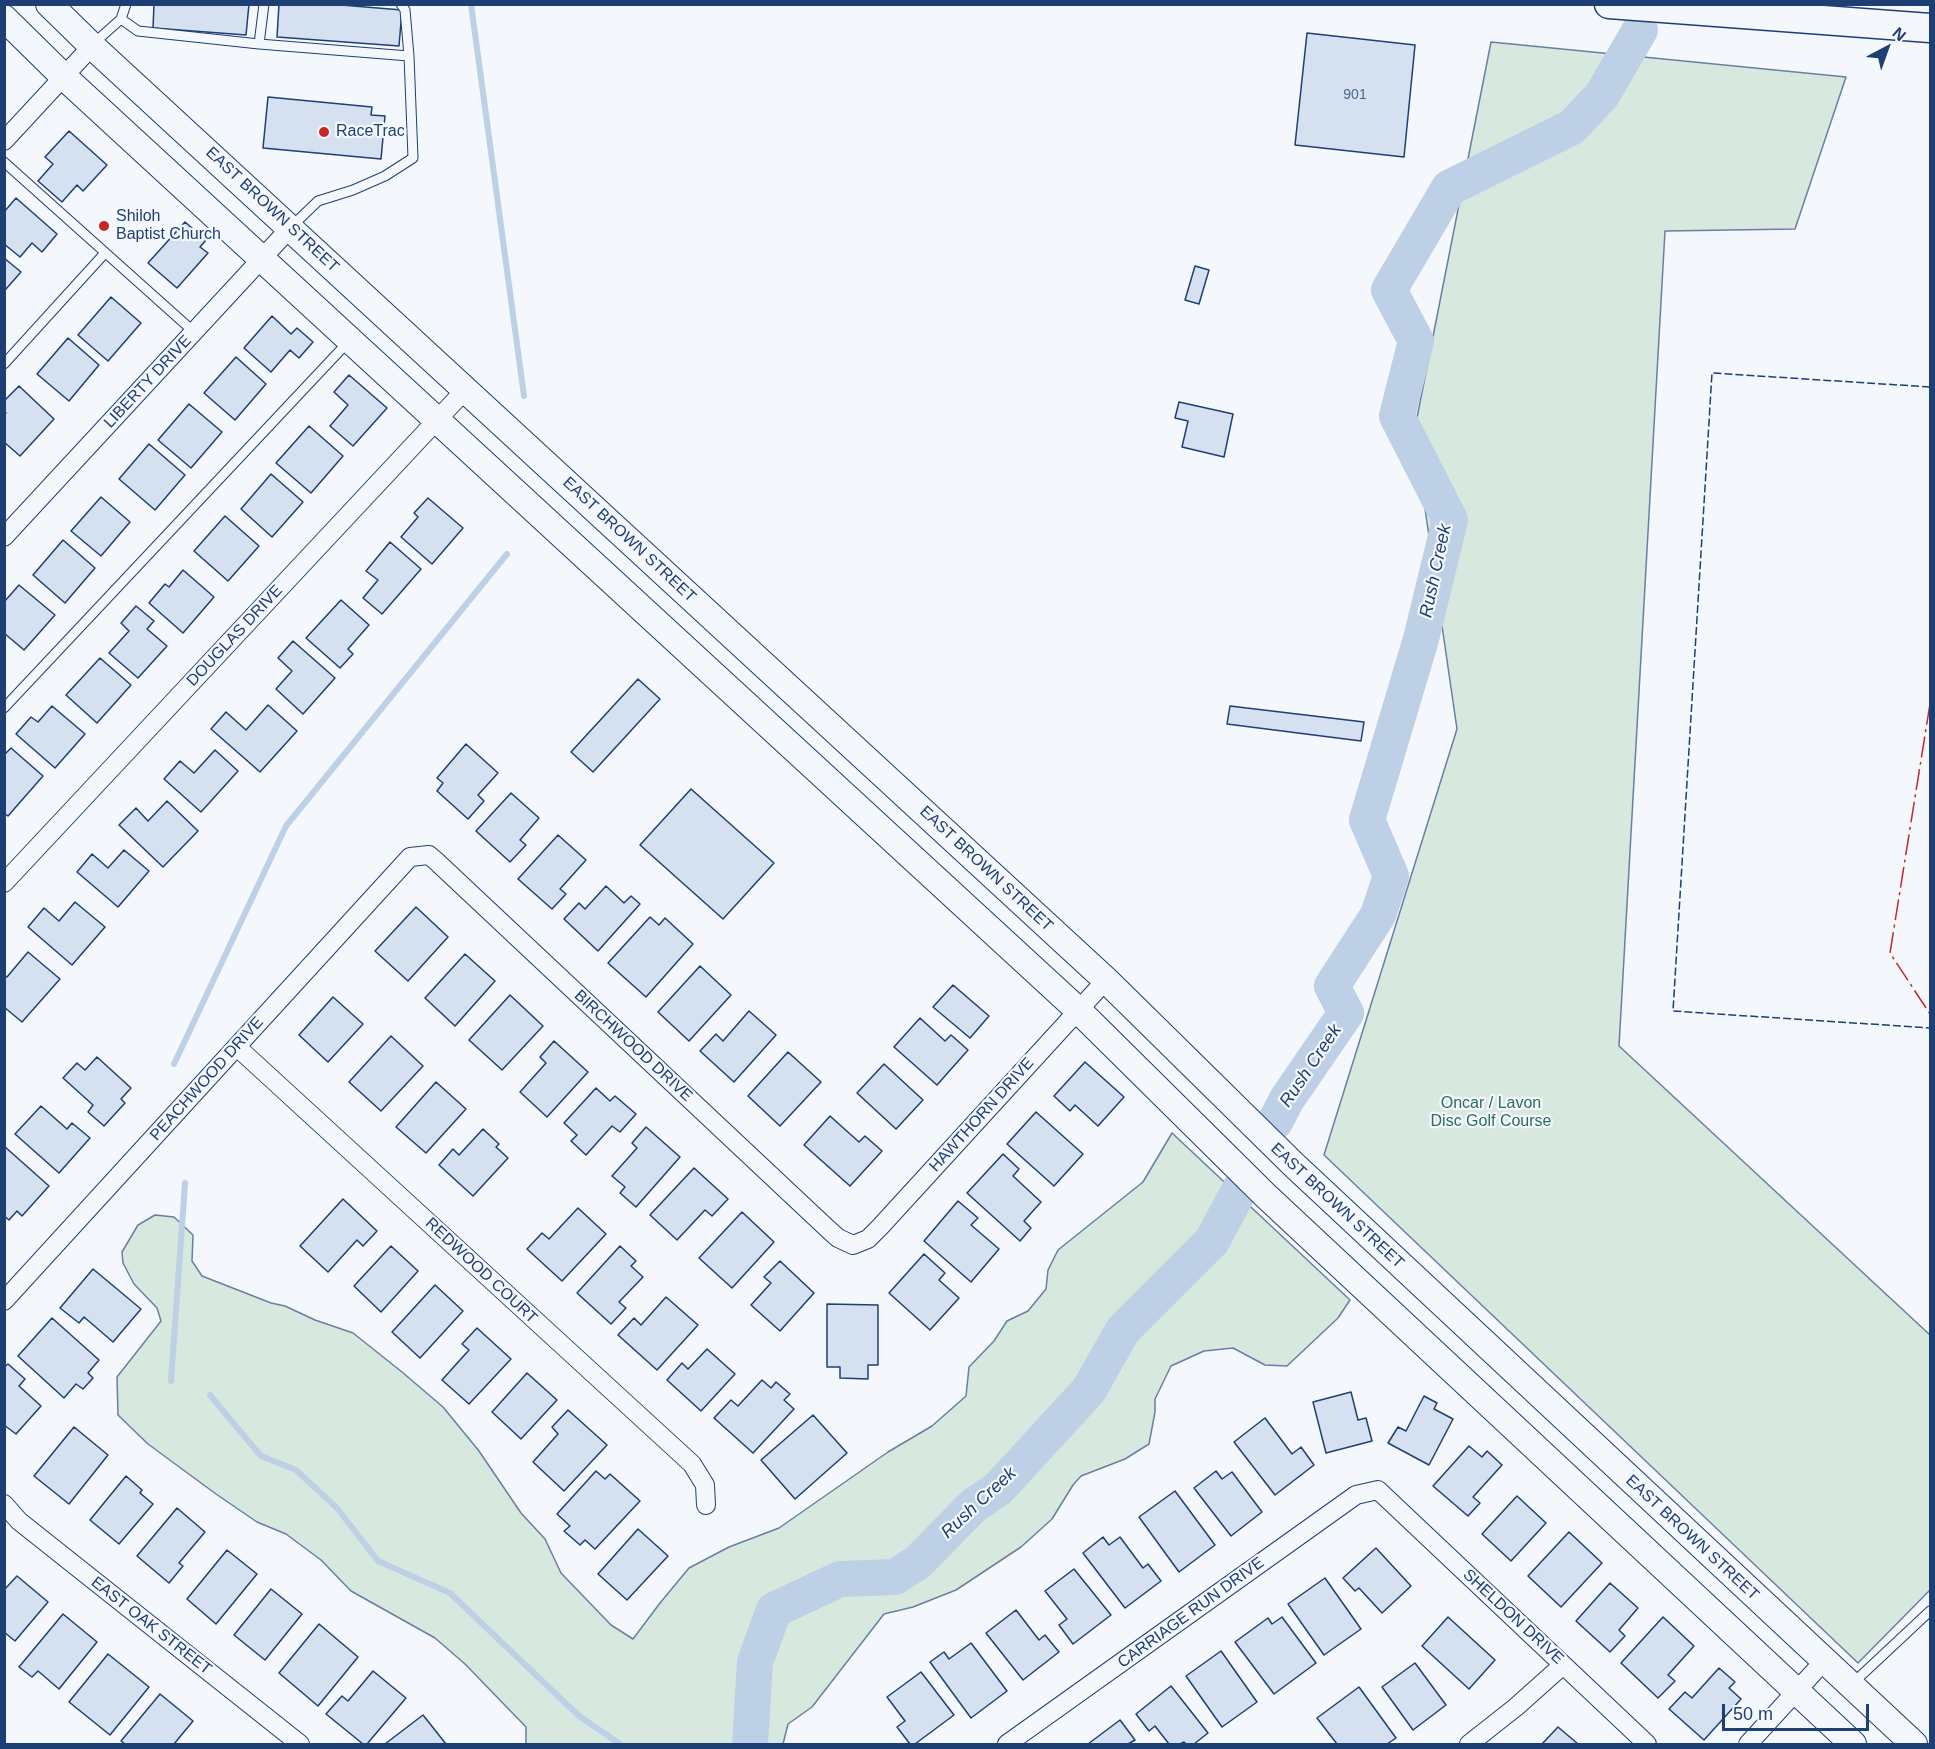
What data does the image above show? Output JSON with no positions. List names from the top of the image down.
{
  "streets": {
    "main road": ["EAST BROWN STREET"],
    "street": [
      "LIBERTY DRIVE",
      "DOUGLAS DRIVE",
      "BIRCHWOOD DRIVE",
      "PEACHWOOD DRIVE",
      "HAWTHORN DRIVE",
      "REDWOOD COURT",
      "CARRIAGE RUN DRIVE",
      "SHELDON DRIVE",
      "EAST OAK STREET"
    ]
  },
  "crossings": [
    ["EAST BROWN STREET", "LIBERTY DRIVE"],
    ["EAST BROWN STREET", "DOUGLAS DRIVE"],
    ["EAST BROWN STREET", "HAWTHORN DRIVE"],
    ["BIRCHWOOD DRIVE", "PEACHWOOD DRIVE"],
    ["BIRCHWOOD DRIVE", "HAWTHORN DRIVE"],
    ["PEACHWOOD DRIVE", "REDWOOD COURT"],
    ["CARRIAGE RUN DRIVE", "SHELDON DRIVE"]
  ],
  "water": ["Rush Creek"],
  "parks": ["Oncar / Lavon Disc Golf Course"],
  "places": ["RaceTrac", "Shiloh Baptist Church"],
  "house_numbers": ["901"],
  "scale_bar": "50 m",
  "north": "top right"
}
